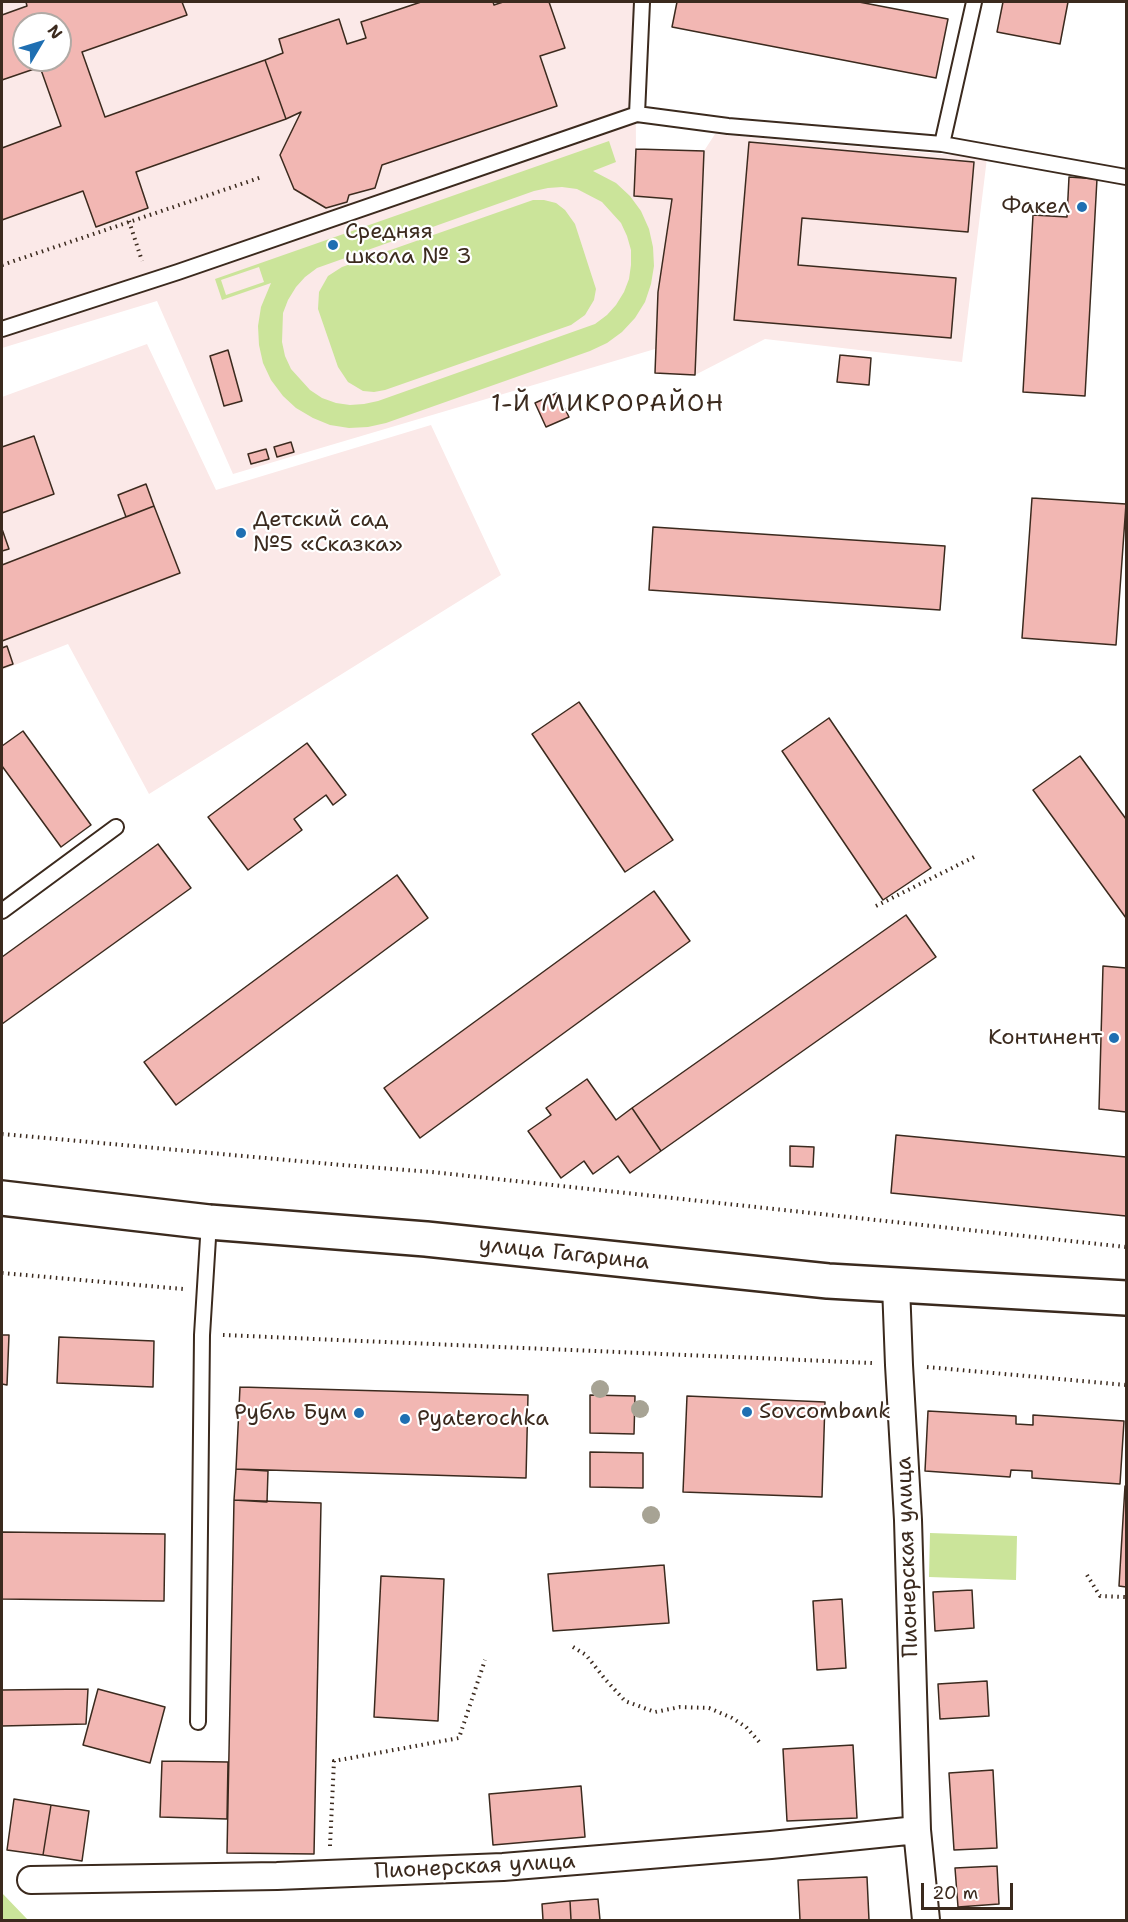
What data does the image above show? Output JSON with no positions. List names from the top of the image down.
{
  "streets": {
    "main road": ["улица Гагарина"],
    "street": ["Пионерская улица"]
  },
  "crossings": [
    ["улица Гагарина", "Пионерская улица"]
  ],
  "districts": ["1-Й МИКРОРАЙОН"],
  "places": [
    "Факел",
    "Средняя школа № 3",
    "Детский сад №5 «Сказка»",
    "Континент",
    "Sovcombank",
    "Рубль Бум",
    "Pyaterochka"
  ],
  "scale_bar": "20 m",
  "north": "top right"
}
